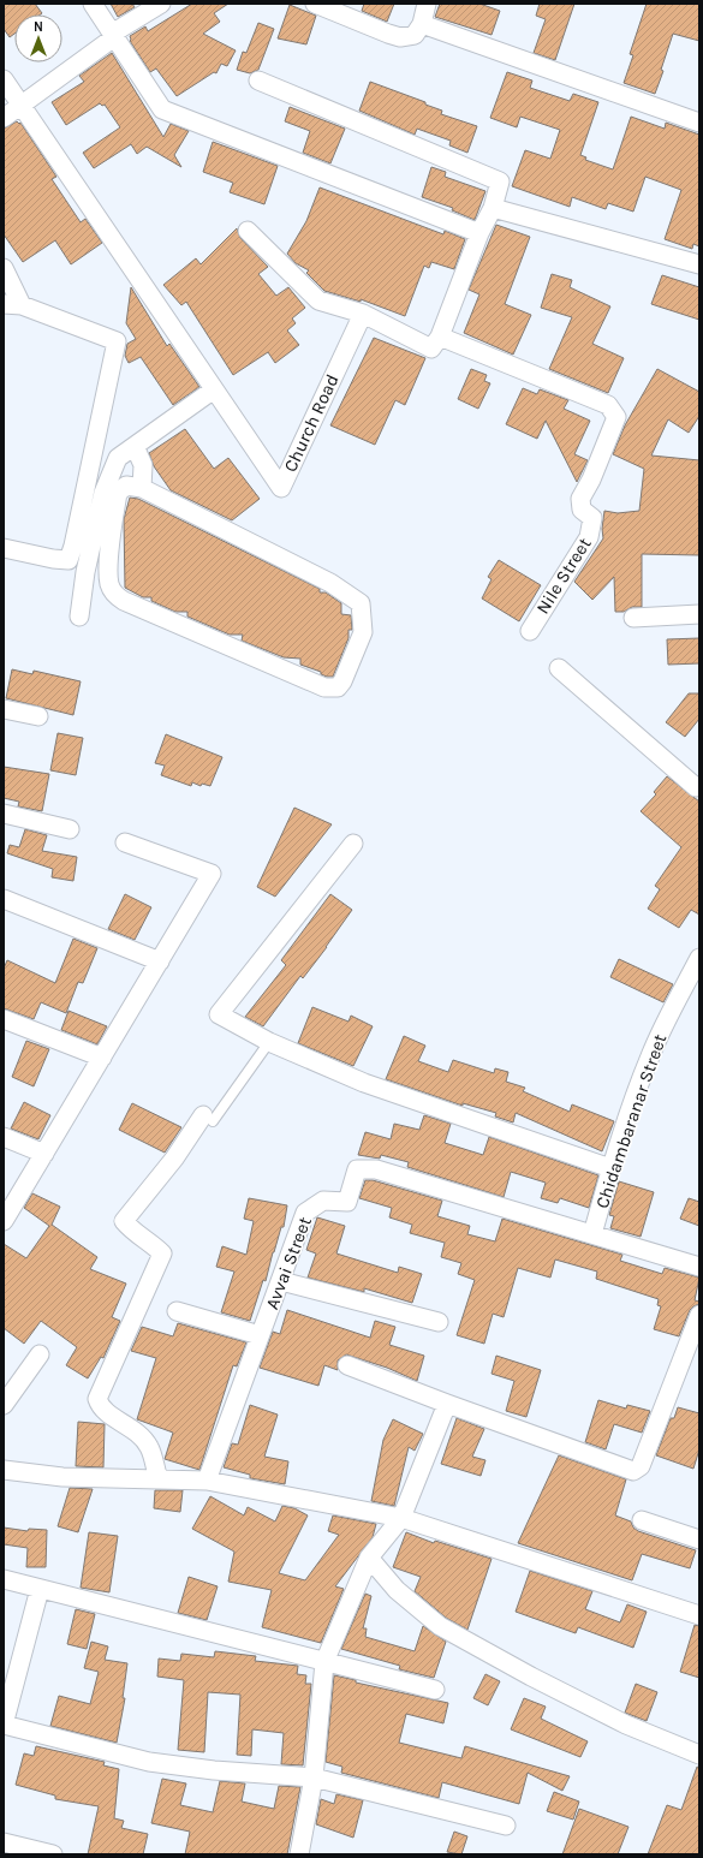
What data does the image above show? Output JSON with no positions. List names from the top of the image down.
{
  "streets": {
    "street": [
      "Church Road",
      "Nile Street",
      "Chidambaranar Street",
      "Avvai Street"
    ]
  },
  "crossings": [
    ["Chidambaranar Street", "Avvai Street"]
  ],
  "north": "top"
}
